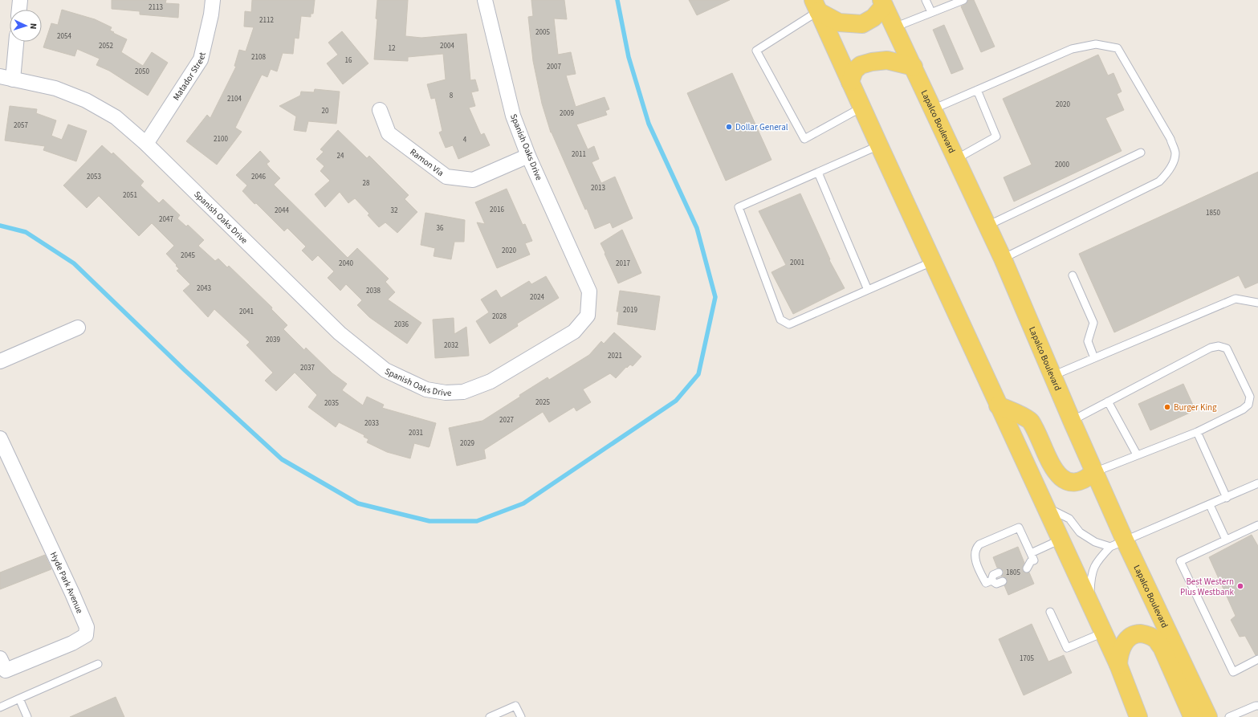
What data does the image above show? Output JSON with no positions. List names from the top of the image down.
{
  "streets": {
    "main road": ["Lapalco Boulevard"],
    "street": [
      "Matador Street",
      "Spanish Oaks Drive",
      "Ramon Via",
      "Hyde Park Avenue"
    ]
  },
  "crossings": [
    ["Matador Street", "Spanish Oaks Drive"],
    ["Spanish Oaks Drive", "Ramon Via"]
  ],
  "places": ["Dollar General", "Burger King", "Best Western Plus Westbank"],
  "house_numbers": [
    "2113",
    "2112",
    "2005",
    "2054",
    "2052",
    "2004",
    "12",
    "2108",
    "16",
    "2007",
    "2050",
    "8",
    "2104",
    "2020",
    "20",
    "2009",
    "2057",
    "2100",
    "4",
    "2011",
    "24",
    "2000",
    "2053",
    "2046",
    "28",
    "2013",
    "2051",
    "2016",
    "2044",
    "32",
    "1850",
    "2047",
    "36",
    "2020",
    "2045",
    "2001",
    "2040",
    "2017",
    "2043",
    "2038",
    "2024",
    "2019",
    "2041",
    "2028",
    "2036",
    "2039",
    "2032",
    "2021",
    "2037",
    "2025",
    "2035",
    "2027",
    "2033",
    "2031",
    "2029",
    "1805",
    "1705"
  ],
  "north": "right"
}
